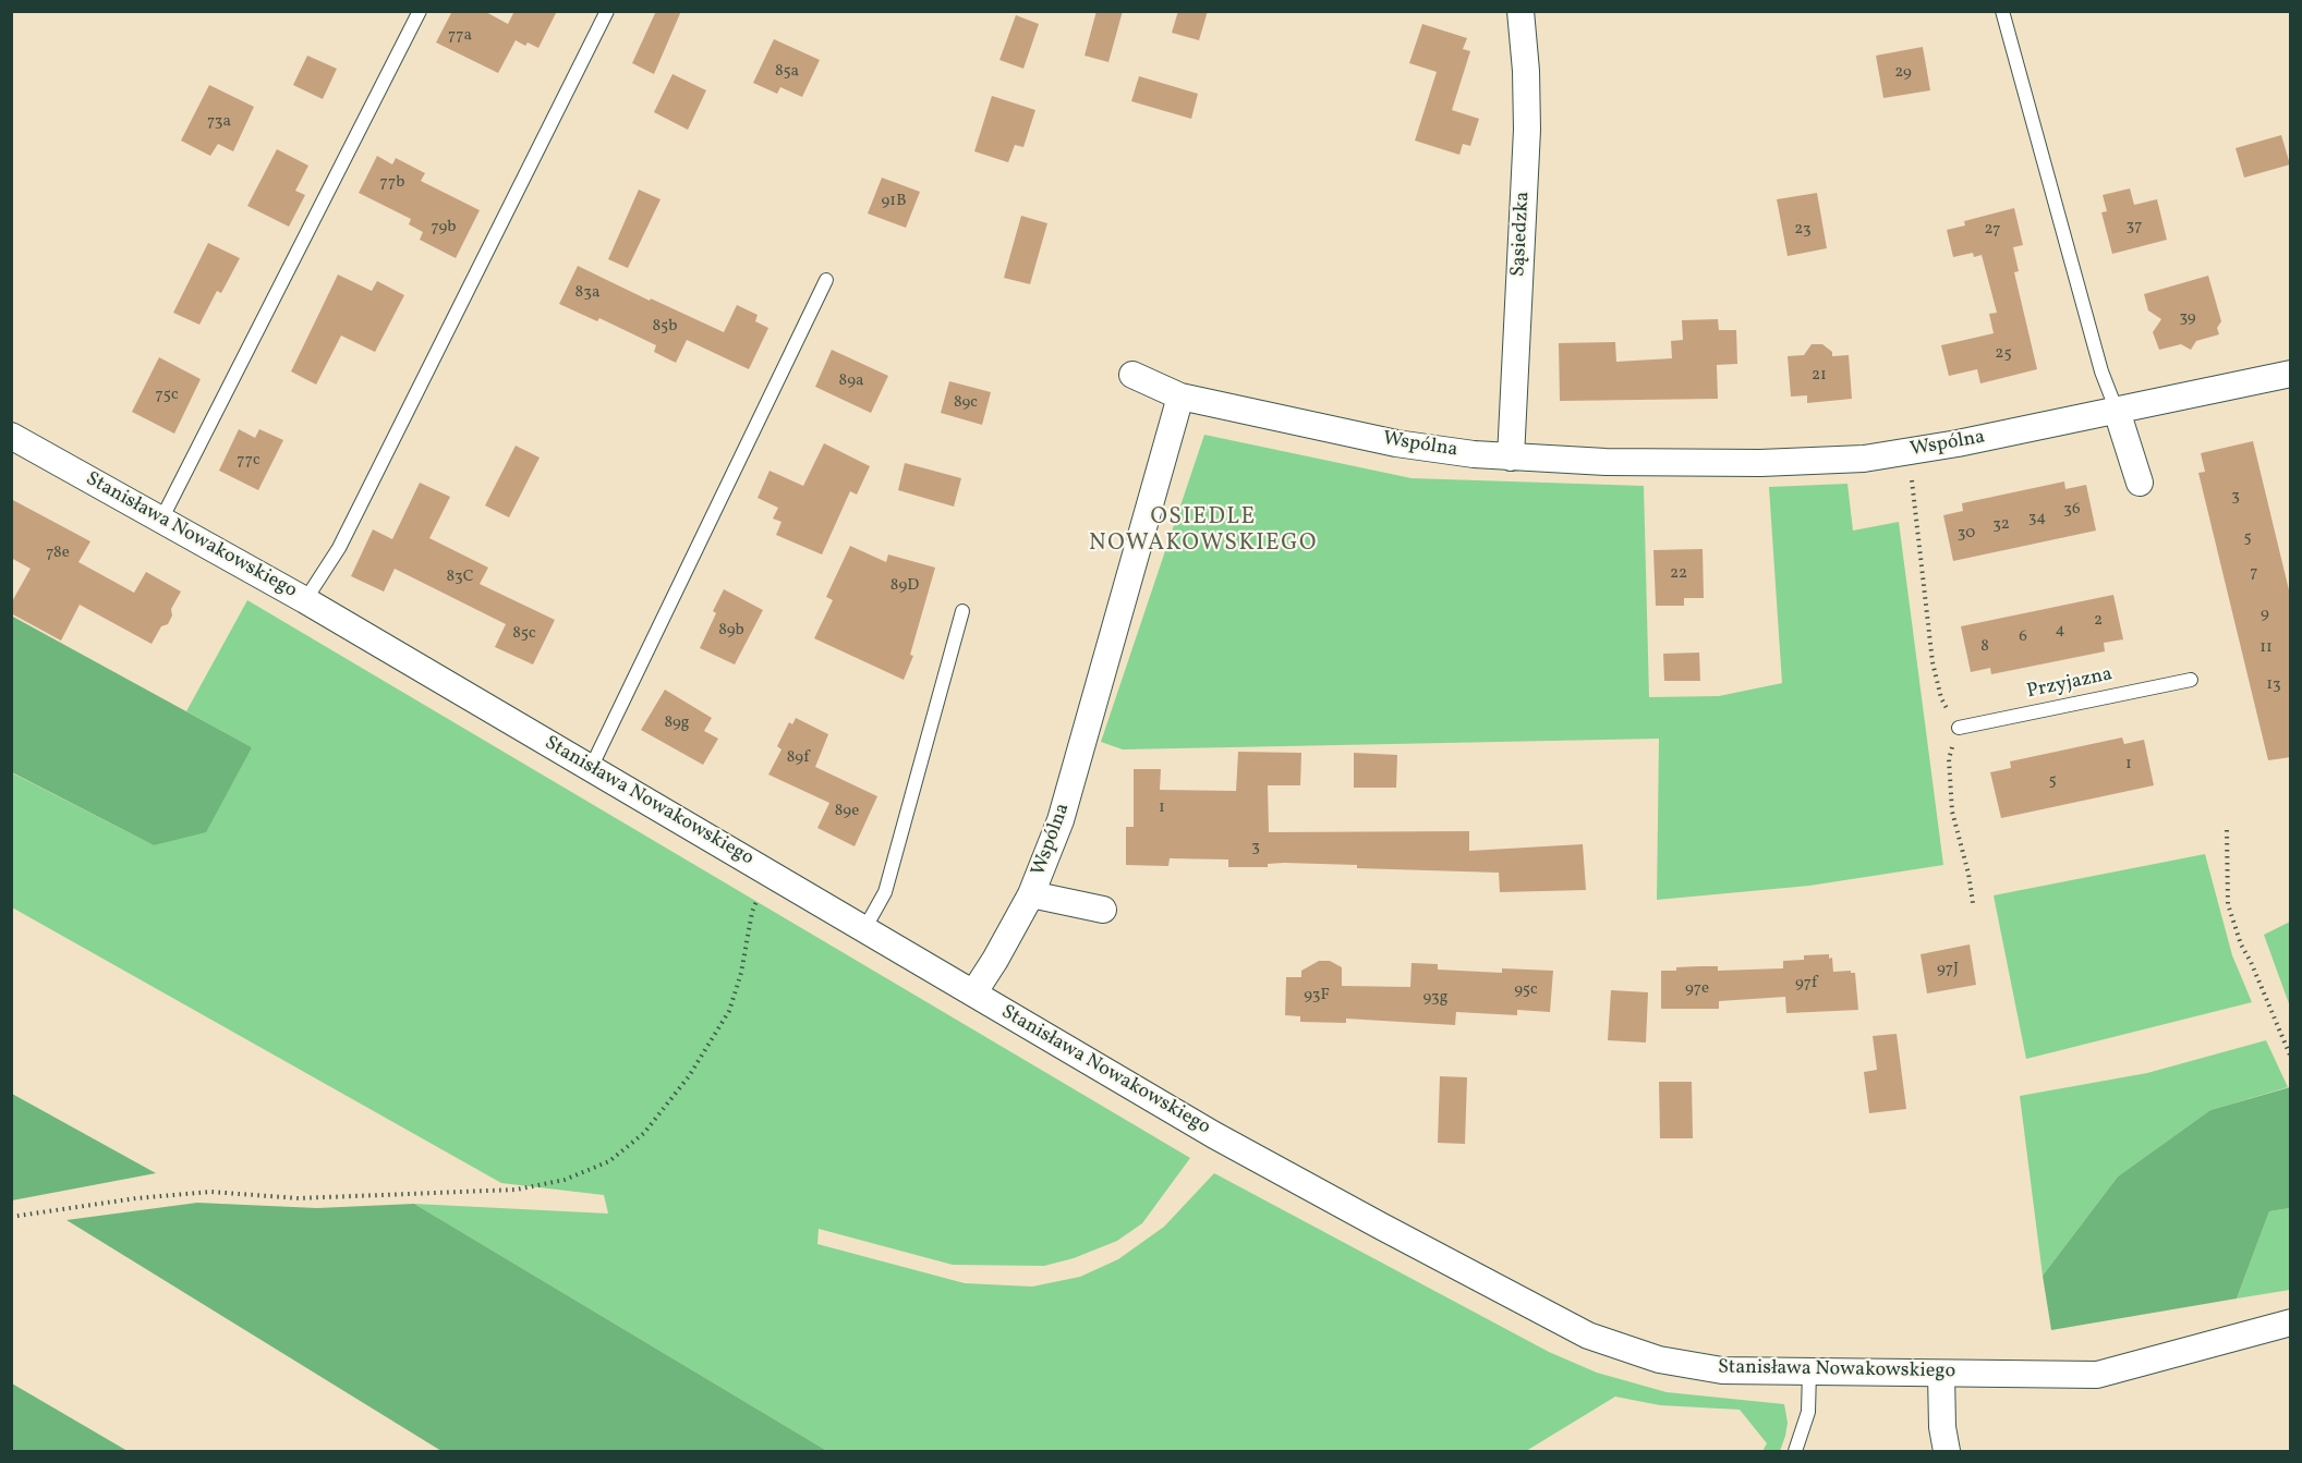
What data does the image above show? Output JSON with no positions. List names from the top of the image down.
{
  "streets": {
    "street": ["Sąsiedzka", "Wspólna", "Stanisława Nowakowskiego"],
    "lane": ["Przyjazna"]
  },
  "crossings": [
    ["Sąsiedzka", "Wspólna"],
    ["Wspólna", "Stanisława Nowakowskiego"]
  ],
  "districts": ["OSIEDLE NOWAKOWSKIEGO"],
  "house_numbers": [
    "77a",
    "85a",
    "29",
    "73a",
    "77b",
    "91B",
    "37",
    "79b",
    "23",
    "27",
    "83a",
    "39",
    "85b",
    "25",
    "21",
    "89a",
    "75c",
    "89c",
    "77c",
    "3",
    "36",
    "34",
    "32",
    "30",
    "5",
    "78e",
    "7",
    "22",
    "83C",
    "89D",
    "9",
    "2",
    "89b",
    "4",
    "85c",
    "6",
    "8",
    "11",
    "13",
    "89g",
    "89f",
    "1",
    "5",
    "1",
    "89e",
    "3",
    "97J",
    "97f",
    "97e",
    "95c",
    "93F",
    "93g"
  ]
}
